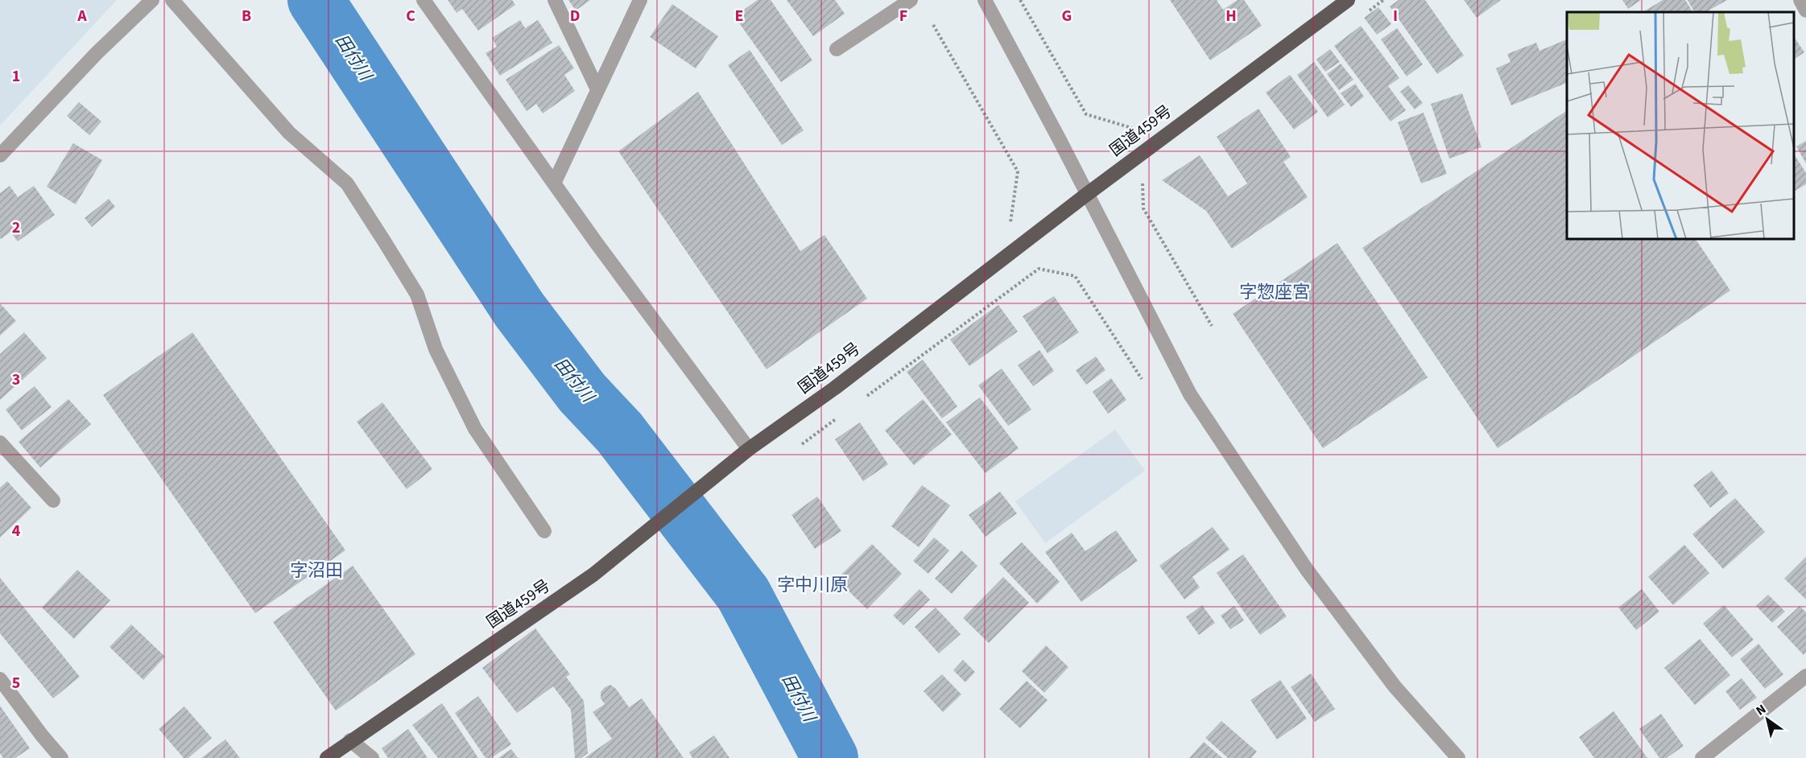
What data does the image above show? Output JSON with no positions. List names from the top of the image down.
{
  "streets": {
    "highway": ["国道459号"]
  },
  "districts": ["字惣座宮", "字沼田", "字中川原"],
  "water": ["田付川"],
  "north": "top left",
  "grid": {
    "columns": [
      "A",
      "B",
      "C",
      "D",
      "E",
      "F",
      "G",
      "H",
      "I"
    ],
    "rows": [
      "1",
      "2",
      "3",
      "4",
      "5"
    ]
  }
}
